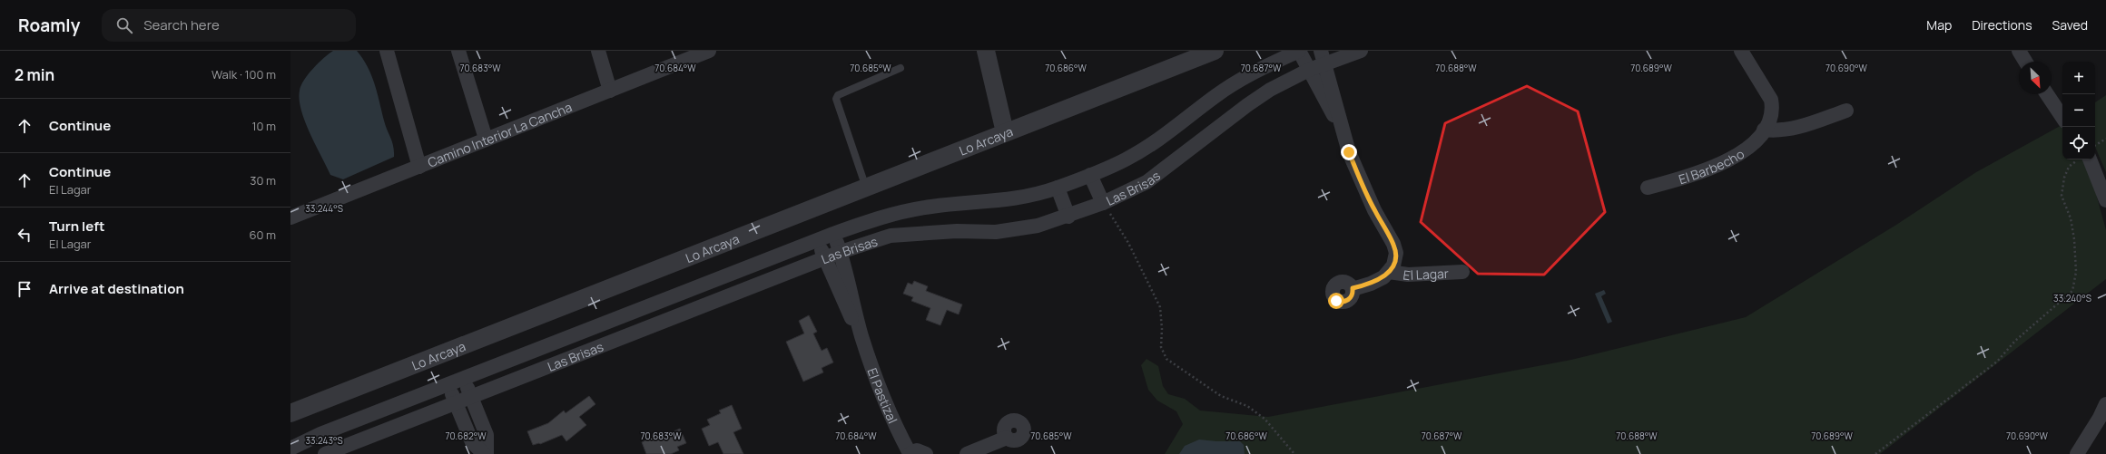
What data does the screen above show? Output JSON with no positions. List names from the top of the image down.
{
  "streets": {
    "street": [
      "Camino Interior La Cancha",
      "Lo Arcaya",
      "El Barbecho",
      "Las Brisas",
      "El Lagar",
      "El Pastizal"
    ]
  },
  "north": "bottom right",
  "page": {
    "header": "Roamly",
    "search": "Search here",
    "nav": ["Map", "Directions", "Saved"],
    "heading": ["2 min", "Walk · 100 m"],
    "map_buttons": ["+", "−"],
    "list": [
      ["Continue", "10 m"],
      ["Continue", "El Lagar", "30 m"],
      ["Turn left", "El Lagar", "60 m"],
      "Arrive at destination"
    ]
  },
  "coordinates": [
    "70.683°W",
    "70.684°W",
    "70.685°W",
    "70.686°W",
    "70.687°W",
    "70.688°W",
    "70.689°W",
    "70.690°W",
    "33.244°S",
    "33.240°S",
    "70.682°W",
    "33.243°S"
  ]
}
